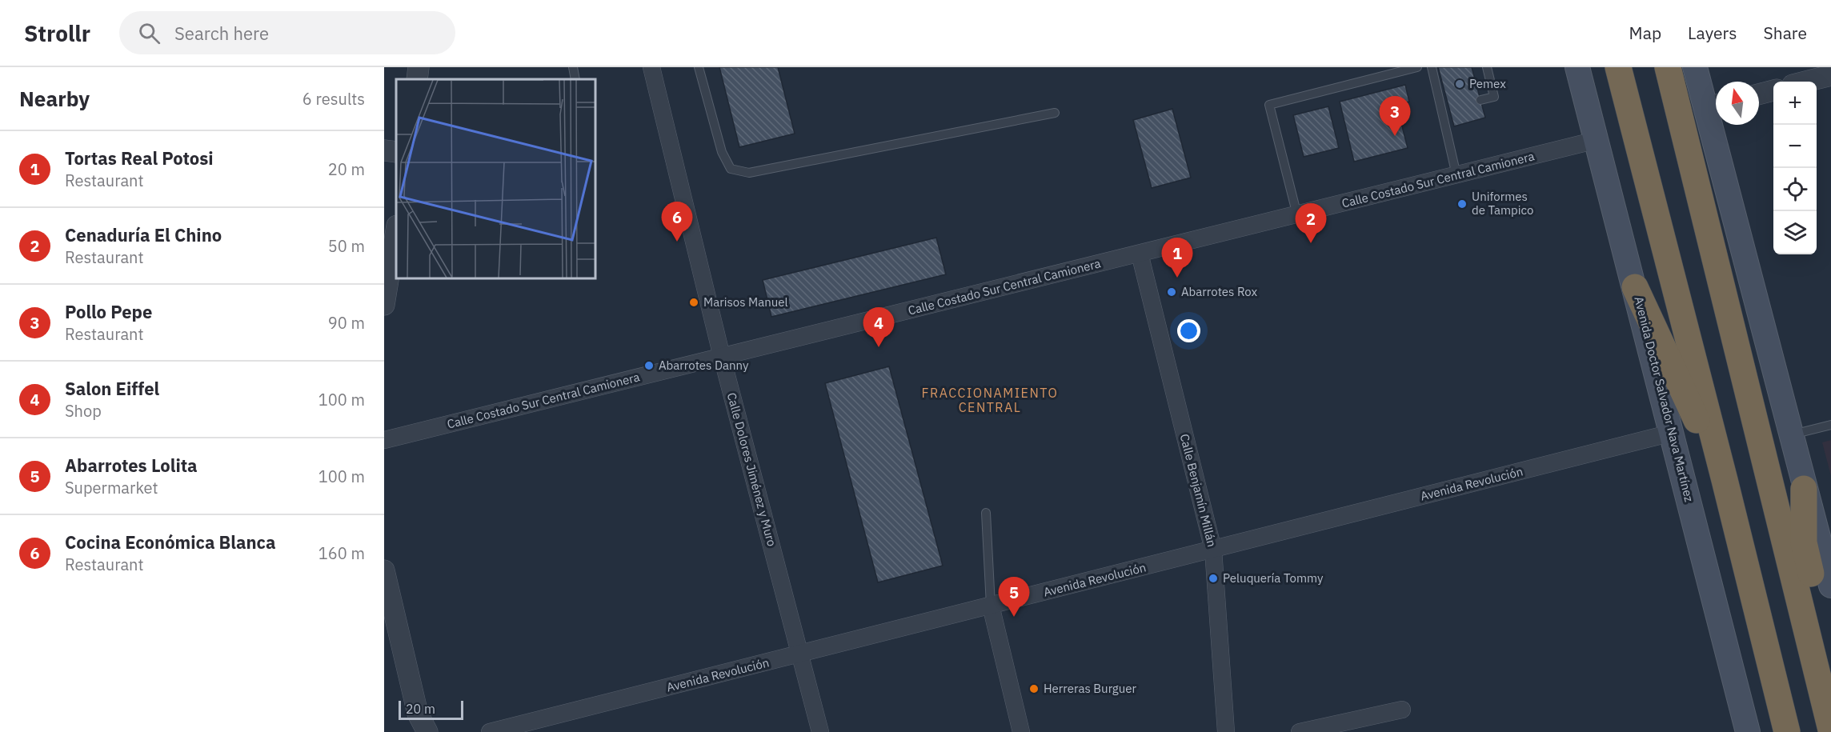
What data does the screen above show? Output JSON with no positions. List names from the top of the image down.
{
  "streets": {
    "main road": ["Avenida Doctor Salvador Nava Martínez"],
    "street": [
      "Calle Costado Sur Central Camionera",
      "Calle Dolores Jiménez y Muro",
      "Avenida Revolución",
      "Calle Benjamín Millán"
    ]
  },
  "crossings": [
    ["Calle Costado Sur Central Camionera", "Avenida Doctor Salvador Nava Martínez"],
    ["Calle Costado Sur Central Camionera", "Calle Dolores Jiménez y Muro"],
    ["Calle Costado Sur Central Camionera", "Calle Benjamín Millán"],
    ["Avenida Doctor Salvador Nava Martínez", "Avenida Revolución"],
    ["Calle Dolores Jiménez y Muro", "Avenida Revolución"],
    ["Avenida Revolución", "Calle Benjamín Millán"]
  ],
  "districts": ["FRACCIONAMIENTO CENTRAL"],
  "places": [
    "Pemex",
    "Uniformes de Tampico",
    "Abarrotes Rox",
    "Marisos Manuel",
    "Abarrotes Danny",
    "Peluquería Tommy",
    "Herreras Burguer"
  ],
  "scale_bar": "20 m",
  "north": "top",
  "page": {
    "header": "Strollr",
    "search": "Search here",
    "nav": ["Map", "Layers", "Share"],
    "heading": ["Nearby", "6 results"],
    "map_buttons": ["+", "−"],
    "pins": [
      "3",
      "6",
      "2",
      "1",
      "4",
      "5"
    ],
    "list": [
      {
        "mark": "1",
        "name": "Tortas Real Potosi",
        "note": "Restaurant",
        "value": "20 m"
      },
      {
        "mark": "2",
        "name": "Cenaduría El Chino",
        "note": "Restaurant",
        "value": "50 m"
      },
      {
        "mark": "3",
        "name": "Pollo Pepe",
        "note": "Restaurant",
        "value": "90 m"
      },
      {
        "mark": "4",
        "name": "Salon Eiffel",
        "note": "Shop",
        "value": "100 m"
      },
      {
        "mark": "5",
        "name": "Abarrotes Lolita",
        "note": "Supermarket",
        "value": "100 m"
      },
      {
        "mark": "6",
        "name": "Cocina Económica Blanca",
        "note": "Restaurant",
        "value": "160 m"
      }
    ],
    "scale": "20 m"
  }
}
